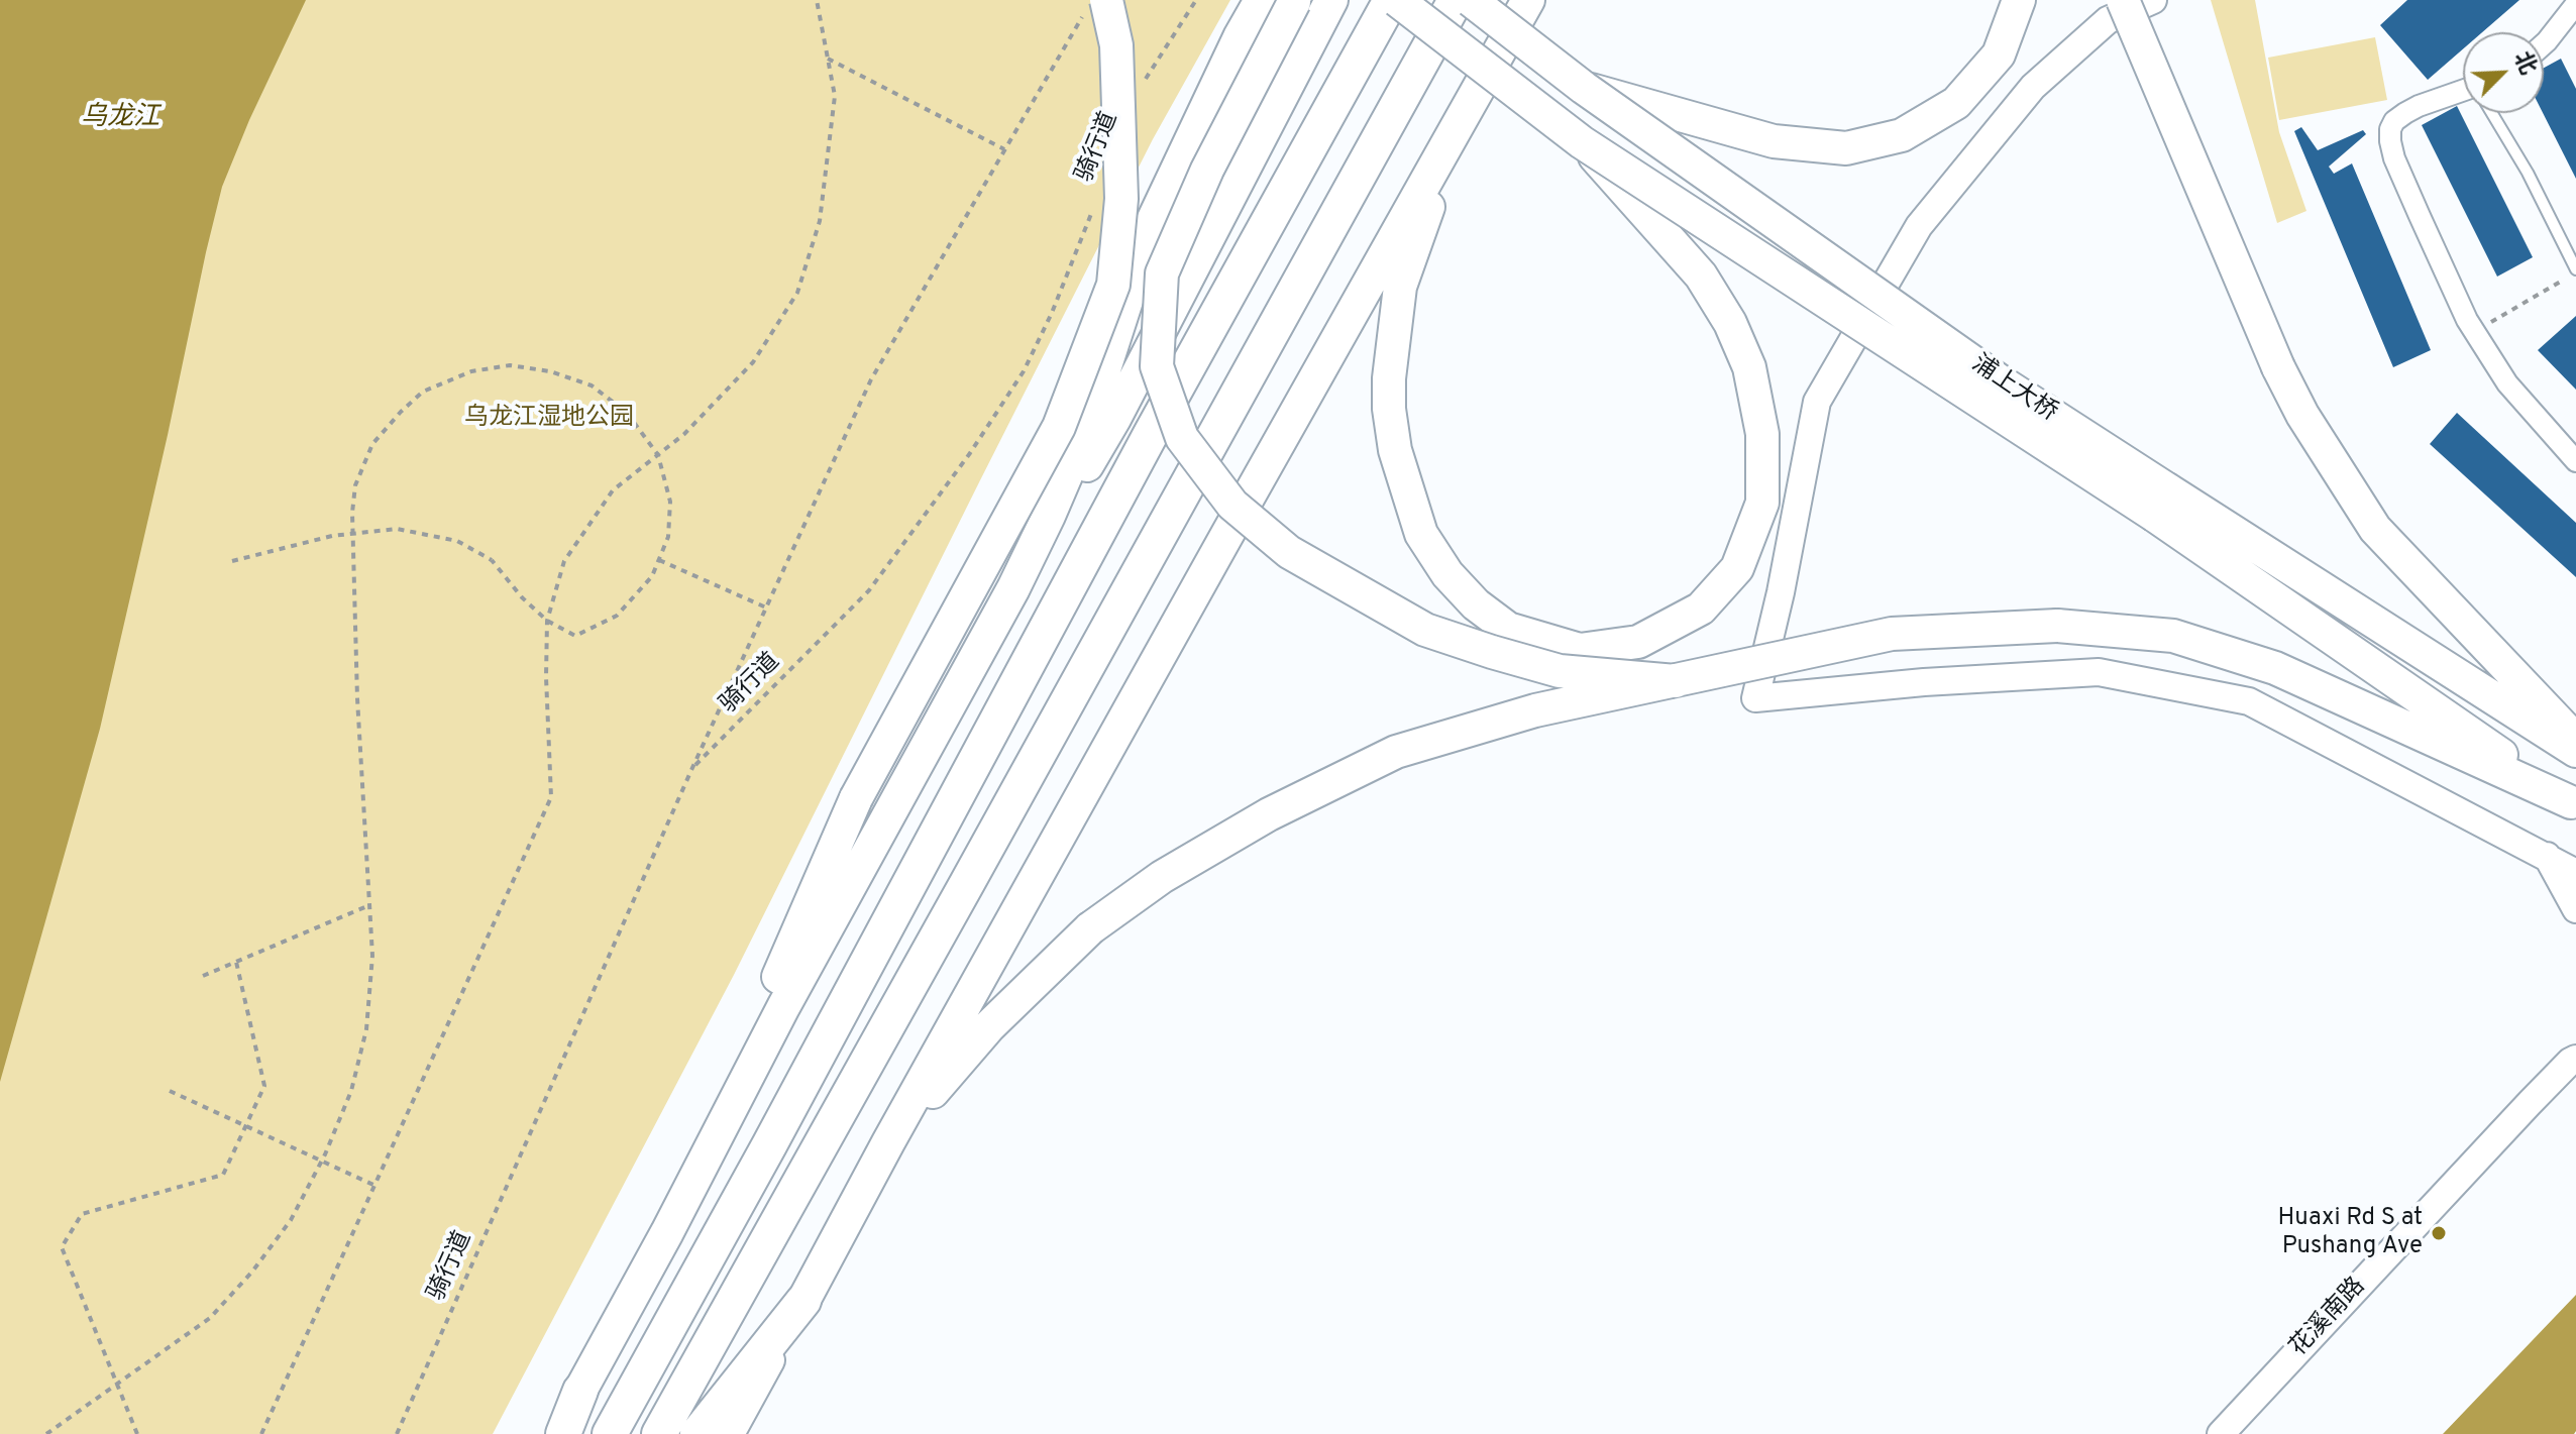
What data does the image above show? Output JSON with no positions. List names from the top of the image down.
{
  "streets": {
    "main road": ["浦上大桥"],
    "street": ["花溪南路"],
    "path": ["骑行道"]
  },
  "water": ["乌龙江"],
  "parks": ["乌龙江湿地公园"],
  "places": ["Huaxi Rd S at Pushang Ave"],
  "north": "top right"
}
